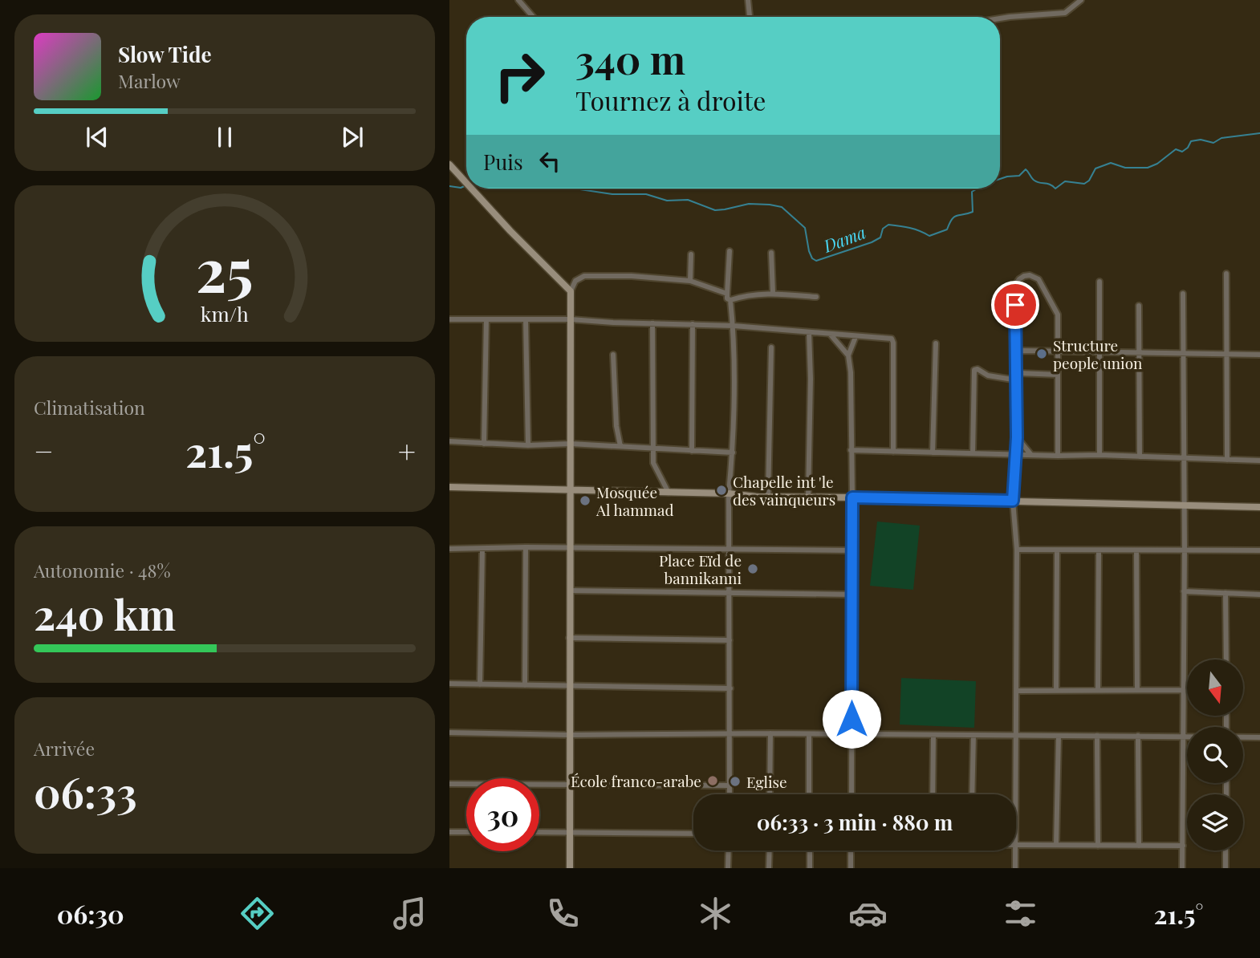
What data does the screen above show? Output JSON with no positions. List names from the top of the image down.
{
  "water": ["Dama"],
  "places": [
    "Structure people union",
    "Chapelle int 'le des vainqueurs",
    "Mosquée Al hammad",
    "Place Eïd de bannikanni",
    "École franco-arabe",
    "Eglise"
  ],
  "north": "bottom",
  "page": {
    "turn": ["340 m", "Tournez à droite"],
    "song": ["Slow Tide", "Marlow"],
    "then": "Puis",
    "tile": [
      "Climatisation",
      ["Autonomie · 48%", "240 km"],
      ["Arrivée", "06:33"]
    ],
    "heat": ["−", "21.5°", "+"],
    "limit": "30",
    "trip": "06:33 · 3 min · 880 m",
    "tabs": ["06:30", "21.5°"],
    "gauge": ["25", "km/h"]
  }
}
